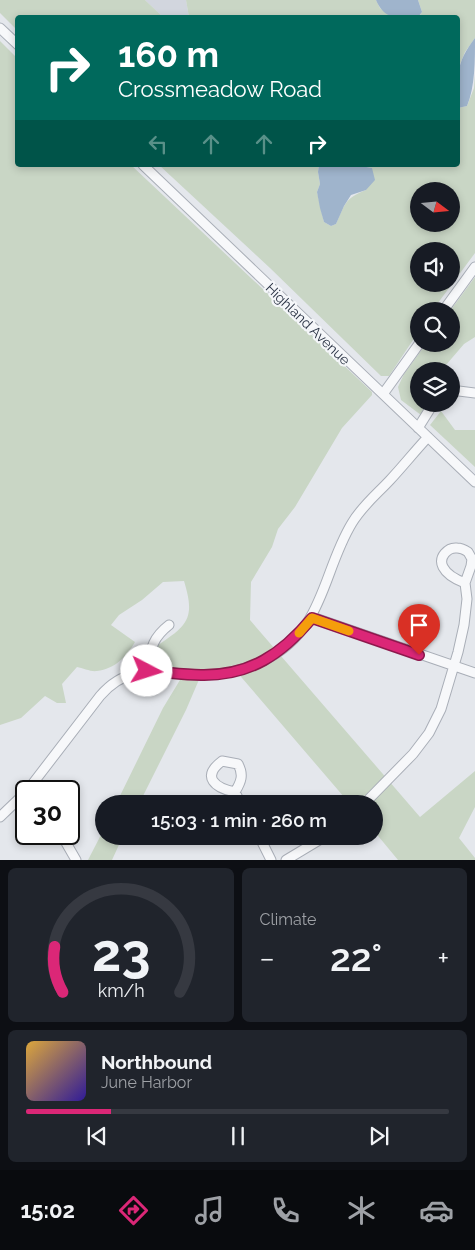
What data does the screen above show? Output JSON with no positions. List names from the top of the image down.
{
  "streets": {
    "street": ["Highland Avenue"]
  },
  "north": "right",
  "page": {
    "turn": ["160 m", "Crossmeadow Road"],
    "limit": "30",
    "trip": "15:03 · 1 min · 260 m",
    "tile": "Climate",
    "heat": ["−", "22°", "+"],
    "song": ["Northbound", "June Harbor"],
    "tabs": "15:02",
    "gauge": ["23", "km/h"]
  }
}
